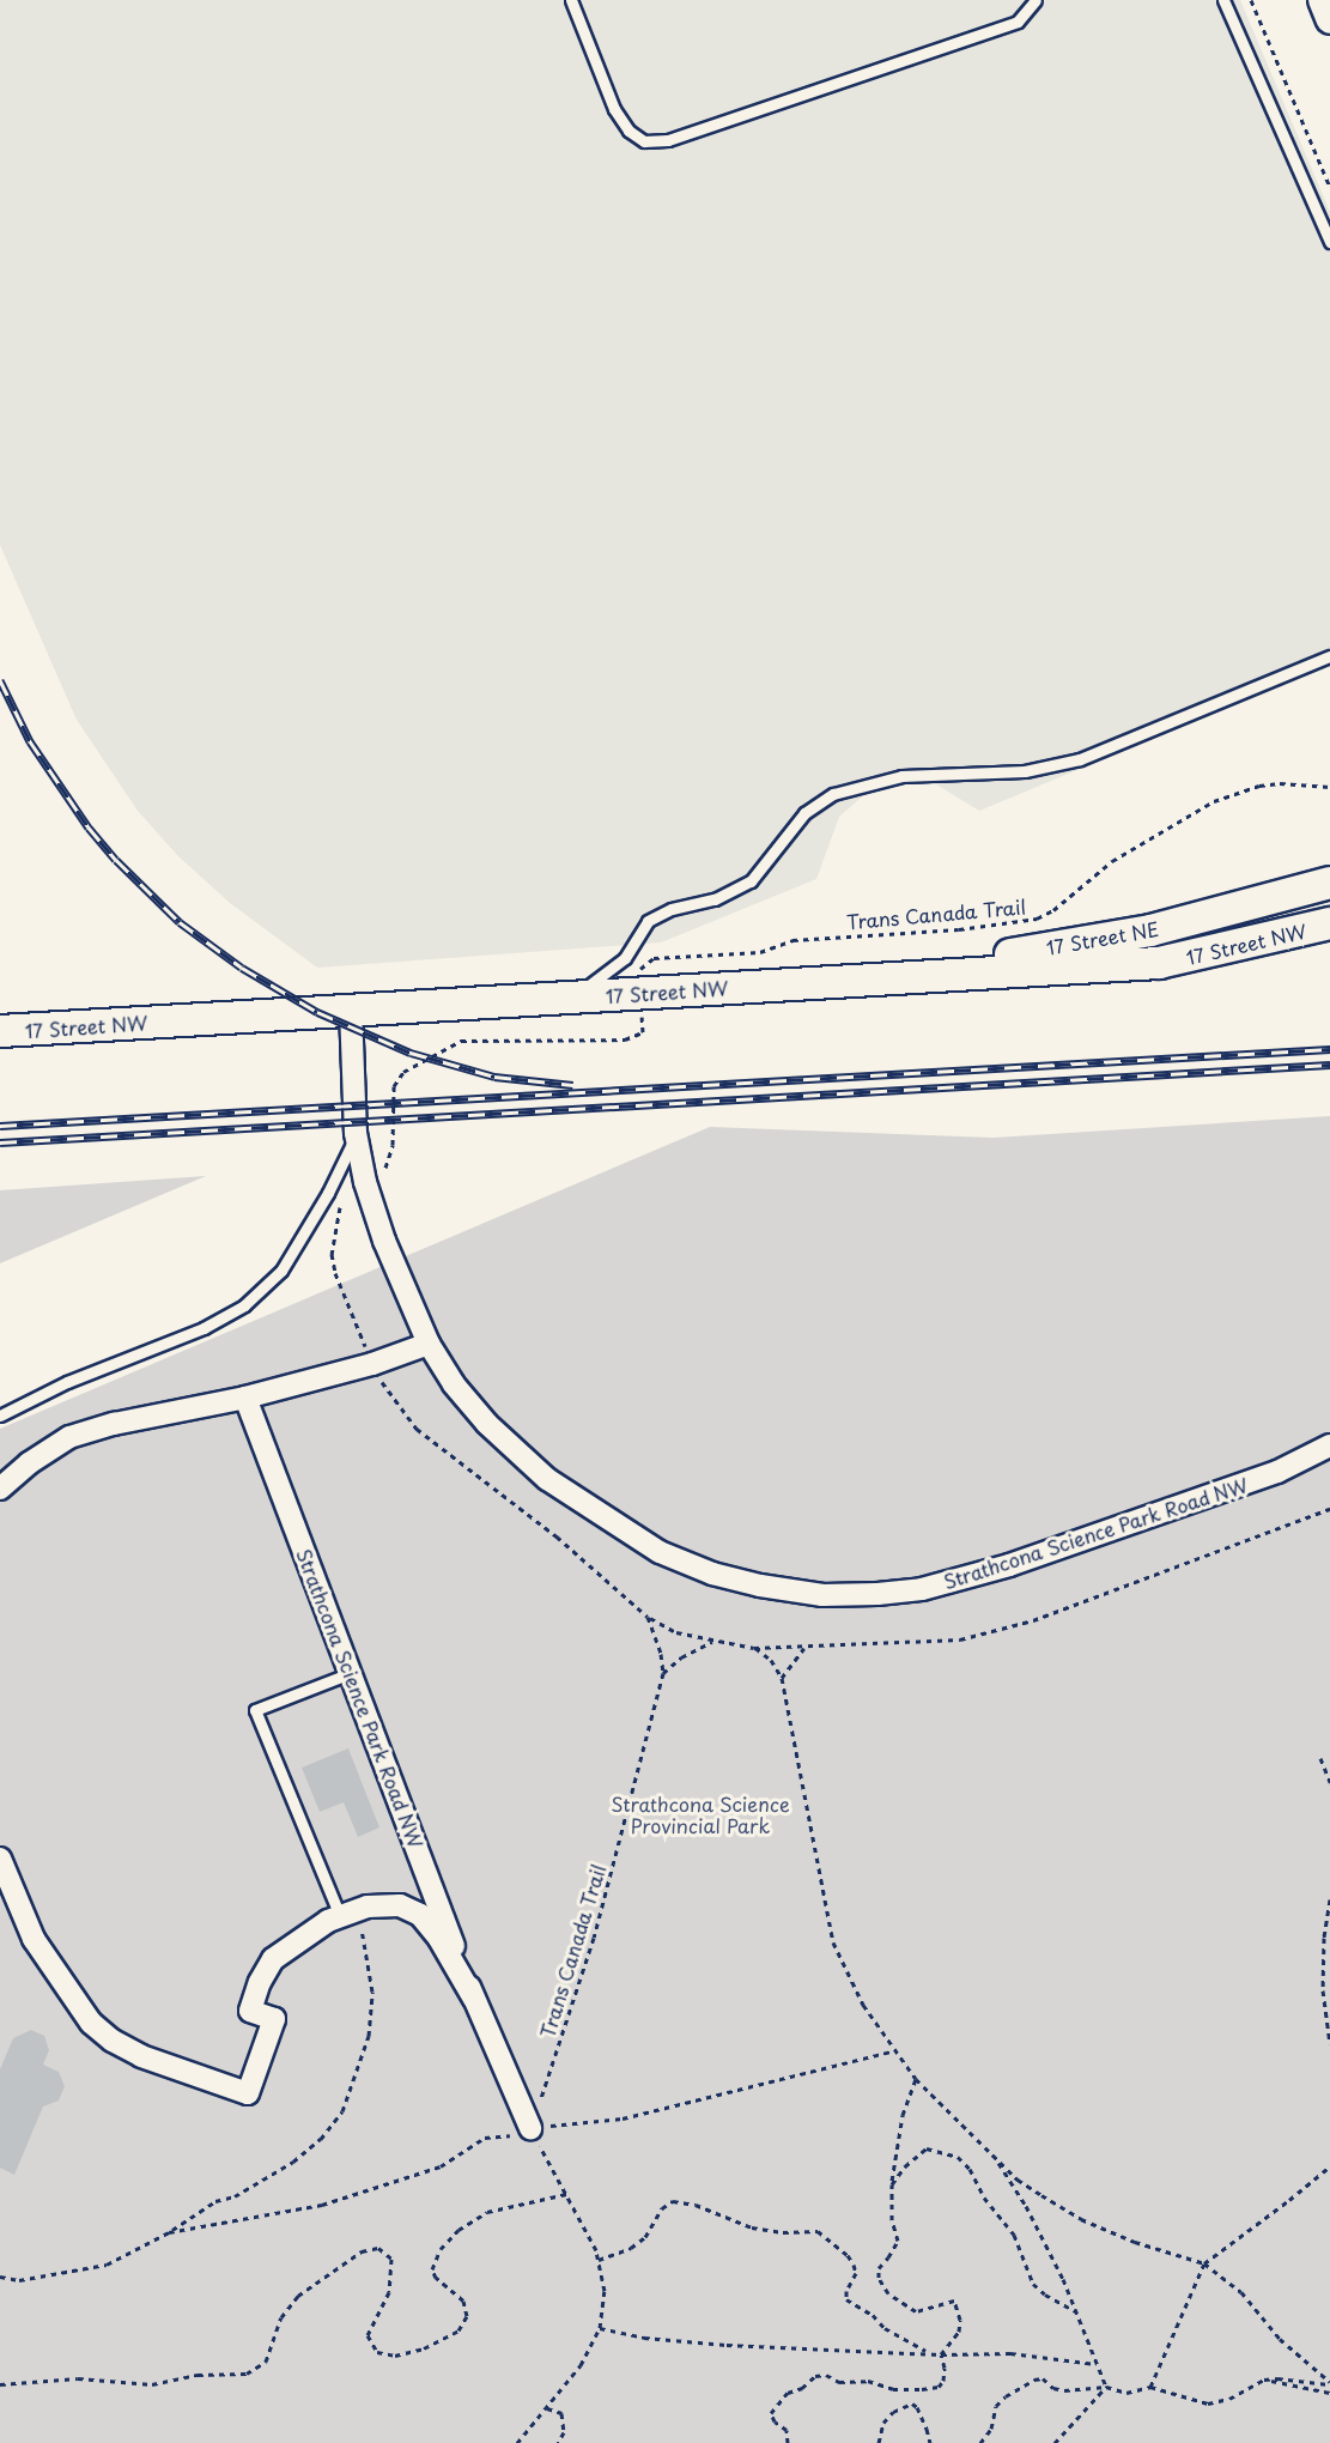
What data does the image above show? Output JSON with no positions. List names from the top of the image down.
{
  "streets": {
    "main road": ["17 Street NE", "17 Street NW"],
    "street": ["Strathcona Science Park Road NW"],
    "path": ["Trans Canada Trail"]
  },
  "crossings": [
    ["Trans Canada Trail", "Strathcona Science Park Road NW"],
    ["17 Street NE", "17 Street NW"],
    ["17 Street NW", "Strathcona Science Park Road NW"]
  ],
  "parks": ["Strathcona Science Provincial Park"]
}
